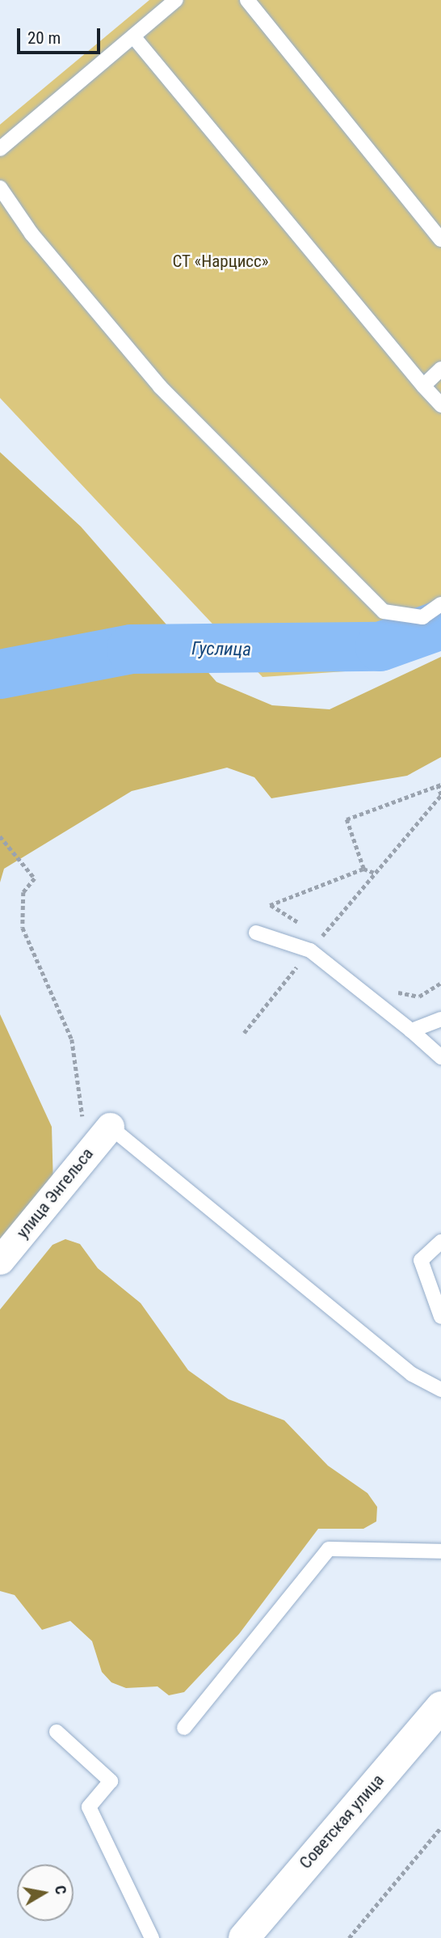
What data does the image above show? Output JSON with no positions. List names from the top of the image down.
{
  "streets": {
    "main road": ["Советская улица"],
    "street": ["улица Энгельса"]
  },
  "water": ["Гуслица"],
  "parks": ["СТ «Нарцисс»"],
  "scale_bar": "20 m",
  "north": "right"
}
